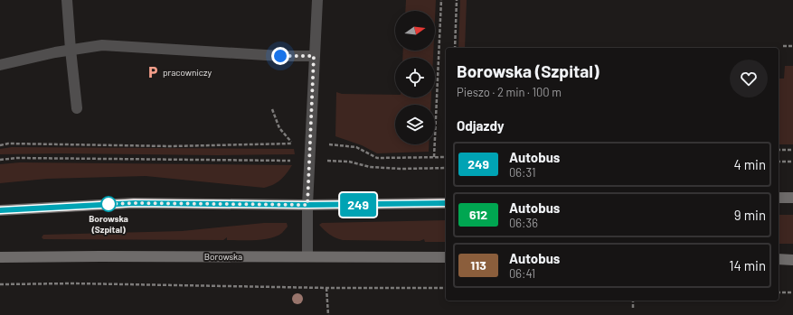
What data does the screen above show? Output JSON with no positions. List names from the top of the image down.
{
  "streets": {
    "street": ["Borowska"]
  },
  "places": {
    "parking": ["pracowniczy"],
    "other": ["Borowska (Szpital)"]
  },
  "lines": ["bus line 249"],
  "north": "right",
  "page": {
    "on_map": "249",
    "heading": [
      ["Borowska (Szpital)", "Pieszo · 2 min · 100 m"],
      "Odjazdy"
    ],
    "list": [
      {
        "mark": "249",
        "name": "Autobus",
        "note": "06:31",
        "value": "4 min"
      },
      {
        "mark": "612",
        "name": "Autobus",
        "note": "06:36",
        "value": "9 min"
      },
      {
        "mark": "113",
        "name": "Autobus",
        "note": "06:41",
        "value": "14 min"
      }
    ]
  }
}
